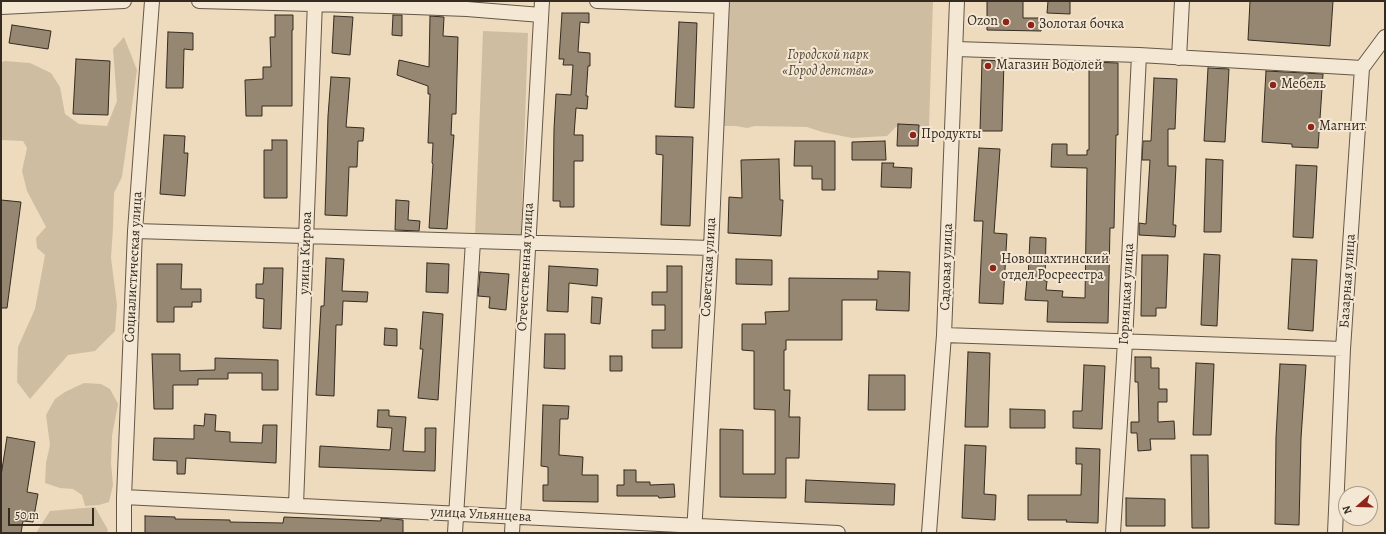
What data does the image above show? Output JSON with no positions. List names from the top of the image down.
{
  "streets": {
    "street": [
      "улица Кирова",
      "Социалистическая улица",
      "Отечественная улица",
      "Советская улица",
      "Садовая улица",
      "Базарная улица",
      "Горняцкая улица",
      "улица Ульянцева"
    ]
  },
  "crossings": [
    ["улица Кирова", "улица Ульянцева"],
    ["Социалистическая улица", "улица Ульянцева"],
    ["Отечественная улица", "улица Ульянцева"],
    ["Советская улица", "улица Ульянцева"]
  ],
  "parks": ["Городской парк «Город детства»"],
  "places": [
    "Ozon",
    "Золотая бочка",
    "Магазин Водолей",
    "Мебель",
    "Магнит",
    "Продукты",
    "Новошахтинский отдел Росреестра"
  ],
  "scale_bar": "50 m",
  "north": "left"
}
